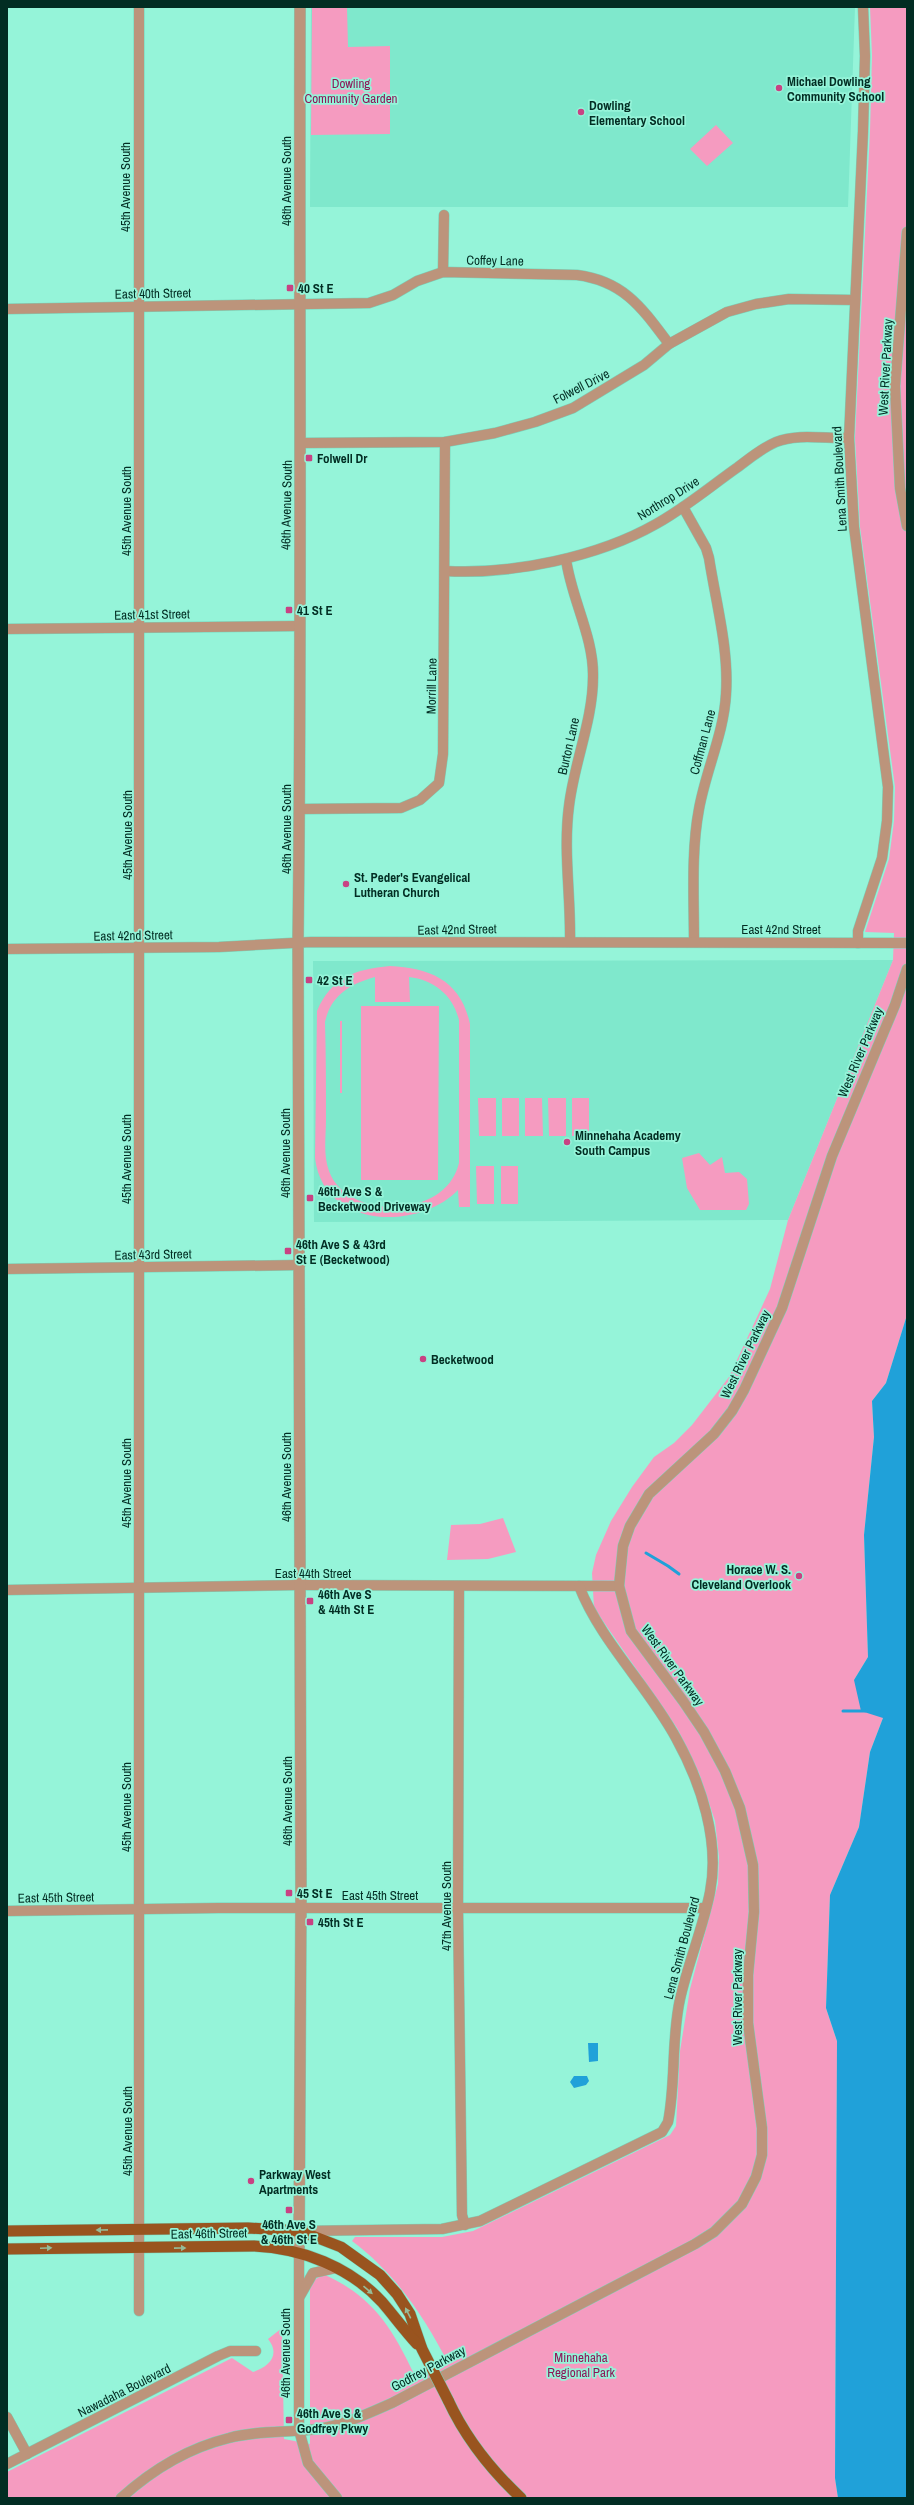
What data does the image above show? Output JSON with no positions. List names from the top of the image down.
{
  "streets": {
    "main road": ["East 46th Street"],
    "street": [
      "46th Avenue South",
      "45th Avenue South",
      "Coffey Lane",
      "East 40th Street",
      "West River Parkway",
      "Folwell Drive",
      "Lena Smith Boulevard",
      "Northrop Drive",
      "East 41st Street",
      "Morrill Lane",
      "Coffman Lane",
      "Burton Lane",
      "East 42nd Street",
      "East 43rd Street",
      "East 44th Street",
      "East 45th Street",
      "47th Avenue South",
      "Godfrey Parkway",
      "Nawadaha Boulevard"
    ]
  },
  "crossings": [
    ["46th Avenue South", "Coffey Lane"],
    ["46th Avenue South", "East 40th Street"],
    ["46th Avenue South", "Folwell Drive"],
    ["46th Avenue South", "East 41st Street"],
    ["46th Avenue South", "Morrill Lane"],
    ["46th Avenue South", "East 42nd Street"],
    ["46th Avenue South", "East 43rd Street"],
    ["46th Avenue South", "East 44th Street"],
    ["46th Avenue South", "East 45th Street"],
    ["46th Avenue South", "East 46th Street"],
    ["46th Avenue South", "Godfrey Parkway"],
    ["45th Avenue South", "East 40th Street"],
    ["45th Avenue South", "East 41st Street"],
    ["45th Avenue South", "East 42nd Street"],
    ["45th Avenue South", "East 43rd Street"],
    ["45th Avenue South", "East 44th Street"],
    ["45th Avenue South", "East 45th Street"],
    ["45th Avenue South", "East 46th Street"],
    ["Coffey Lane", "East 40th Street"],
    ["Coffey Lane", "Folwell Drive"],
    ["West River Parkway", "East 44th Street"],
    ["West River Parkway", "Godfrey Parkway"],
    ["Folwell Drive", "Lena Smith Boulevard"],
    ["Folwell Drive", "Morrill Lane"],
    ["Lena Smith Boulevard", "Northrop Drive"],
    ["Lena Smith Boulevard", "East 42nd Street"],
    ["Lena Smith Boulevard", "East 44th Street"],
    ["Lena Smith Boulevard", "East 45th Street"],
    ["Lena Smith Boulevard", "47th Avenue South"],
    ["Lena Smith Boulevard", "East 46th Street"],
    ["Northrop Drive", "Morrill Lane"],
    ["Northrop Drive", "Coffman Lane"],
    ["Northrop Drive", "Burton Lane"],
    ["Coffman Lane", "East 42nd Street"],
    ["Burton Lane", "East 42nd Street"],
    ["East 44th Street", "47th Avenue South"],
    ["East 45th Street", "47th Avenue South"],
    ["47th Avenue South", "East 46th Street"]
  ],
  "parks": ["Dowling Community Garden", "Minnehaha Regional Park"],
  "places": {
    "other": [
      "Michael Dowling Community School",
      "Dowling Elementary School",
      "St. Peder's Evangelical Lutheran Church",
      "Minnehaha Academy South Campus",
      "Becketwood",
      "Horace W. S. Cleveland Overlook",
      "Parkway West Apartments"
    ],
    "transit": [
      "40 St E",
      "Folwell Dr",
      "41 St E",
      "42 St E",
      "46th Ave S & Becketwood Driveway",
      "46th Ave S & 43rd St E (Becketwood)",
      "46th Ave S & 44th St E",
      "45 St E",
      "45th St E",
      "46th Ave S & 46th St E",
      "46th Ave S & Godfrey Pkwy"
    ]
  }
}
